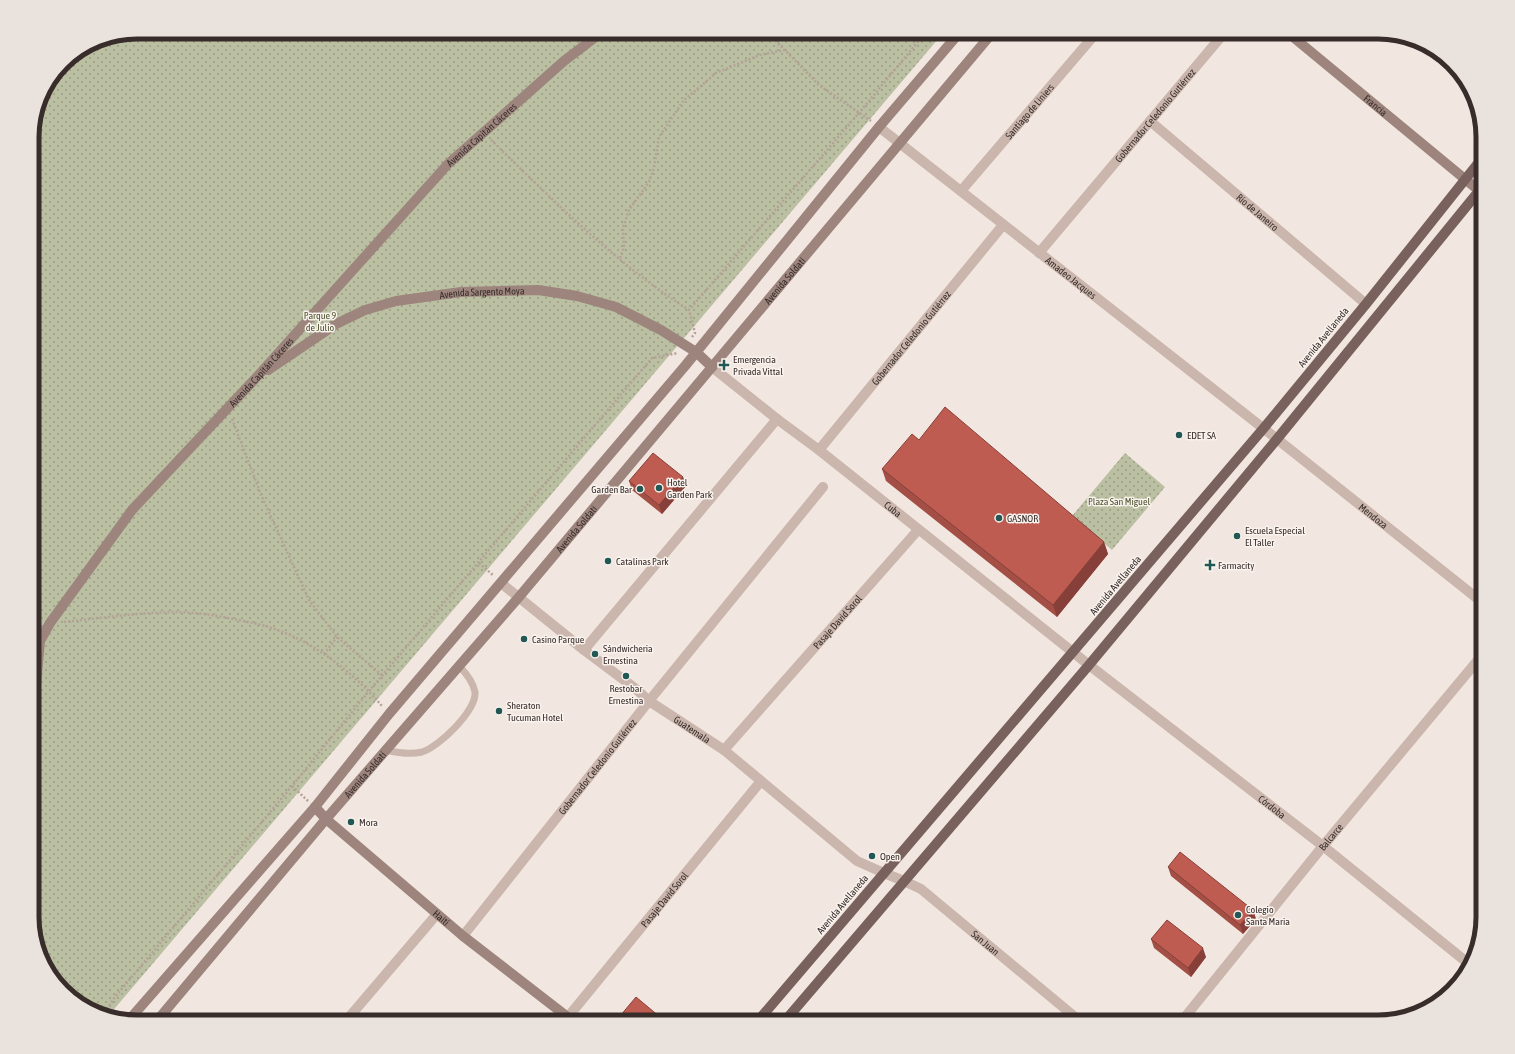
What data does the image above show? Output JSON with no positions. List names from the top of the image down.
{
  "streets": {
    "main road": [
      "Francia",
      "Avenida Capitán Cáceres",
      "Avenida Soldati",
      "Avenida Sargento Moya",
      "Avenida Avellaneda",
      "Haití"
    ],
    "street": [
      "Santiago de Liniers",
      "Gobernador Celedonio Gutiérrez",
      "Río de Janeiro",
      "Amadeo Jacques",
      "Cuba",
      "Mendoza",
      "Pasaje David Sorol",
      "Guatemala",
      "Córdoba",
      "Balcarce",
      "San Juan"
    ]
  },
  "crossings": [
    ["Francia", "Avenida Avellaneda"],
    ["Santiago de Liniers", "Amadeo Jacques"],
    ["Gobernador Celedonio Gutiérrez", "Río de Janeiro"],
    ["Gobernador Celedonio Gutiérrez", "Amadeo Jacques"],
    ["Gobernador Celedonio Gutiérrez", "Cuba"],
    ["Gobernador Celedonio Gutiérrez", "Guatemala"],
    ["Gobernador Celedonio Gutiérrez", "Haití"],
    ["Avenida Capitán Cáceres", "Avenida Sargento Moya"],
    ["Río de Janeiro", "Avenida Avellaneda"],
    ["Amadeo Jacques", "Avenida Soldati"],
    ["Amadeo Jacques", "Avenida Avellaneda"],
    ["Amadeo Jacques", "Mendoza"],
    ["Avenida Soldati", "Avenida Sargento Moya"],
    ["Avenida Soldati", "Cuba"],
    ["Avenida Soldati", "Guatemala"],
    ["Avenida Soldati", "Haití"],
    ["Avenida Sargento Moya", "Cuba"],
    ["Avenida Avellaneda", "Cuba"],
    ["Avenida Avellaneda", "Mendoza"],
    ["Avenida Avellaneda", "Guatemala"],
    ["Avenida Avellaneda", "Córdoba"],
    ["Avenida Avellaneda", "San Juan"],
    ["Cuba", "Pasaje David Sorol"],
    ["Cuba", "Córdoba"],
    ["Pasaje David Sorol", "Guatemala"],
    ["Guatemala", "San Juan"],
    ["Córdoba", "Balcarce"]
  ],
  "parks": ["Parque 9 de Julio", "Plaza San Miguel"],
  "places": {
    "health": ["Emergencia Privada Vittal", "Farmacity"],
    "other": [
      "EDET SA",
      "Hotel Garden Park",
      "Garden Bar",
      "GASNOR",
      "Escuela Especial El Taller",
      "Catalinas Park",
      "Casino Parque",
      "Sándwicheria Ernestina",
      "Restobar Ernestina",
      "Sheraton Tucuman Hotel",
      "Mora",
      "Open",
      "Colegio Santa Maria"
    ]
  }
}
